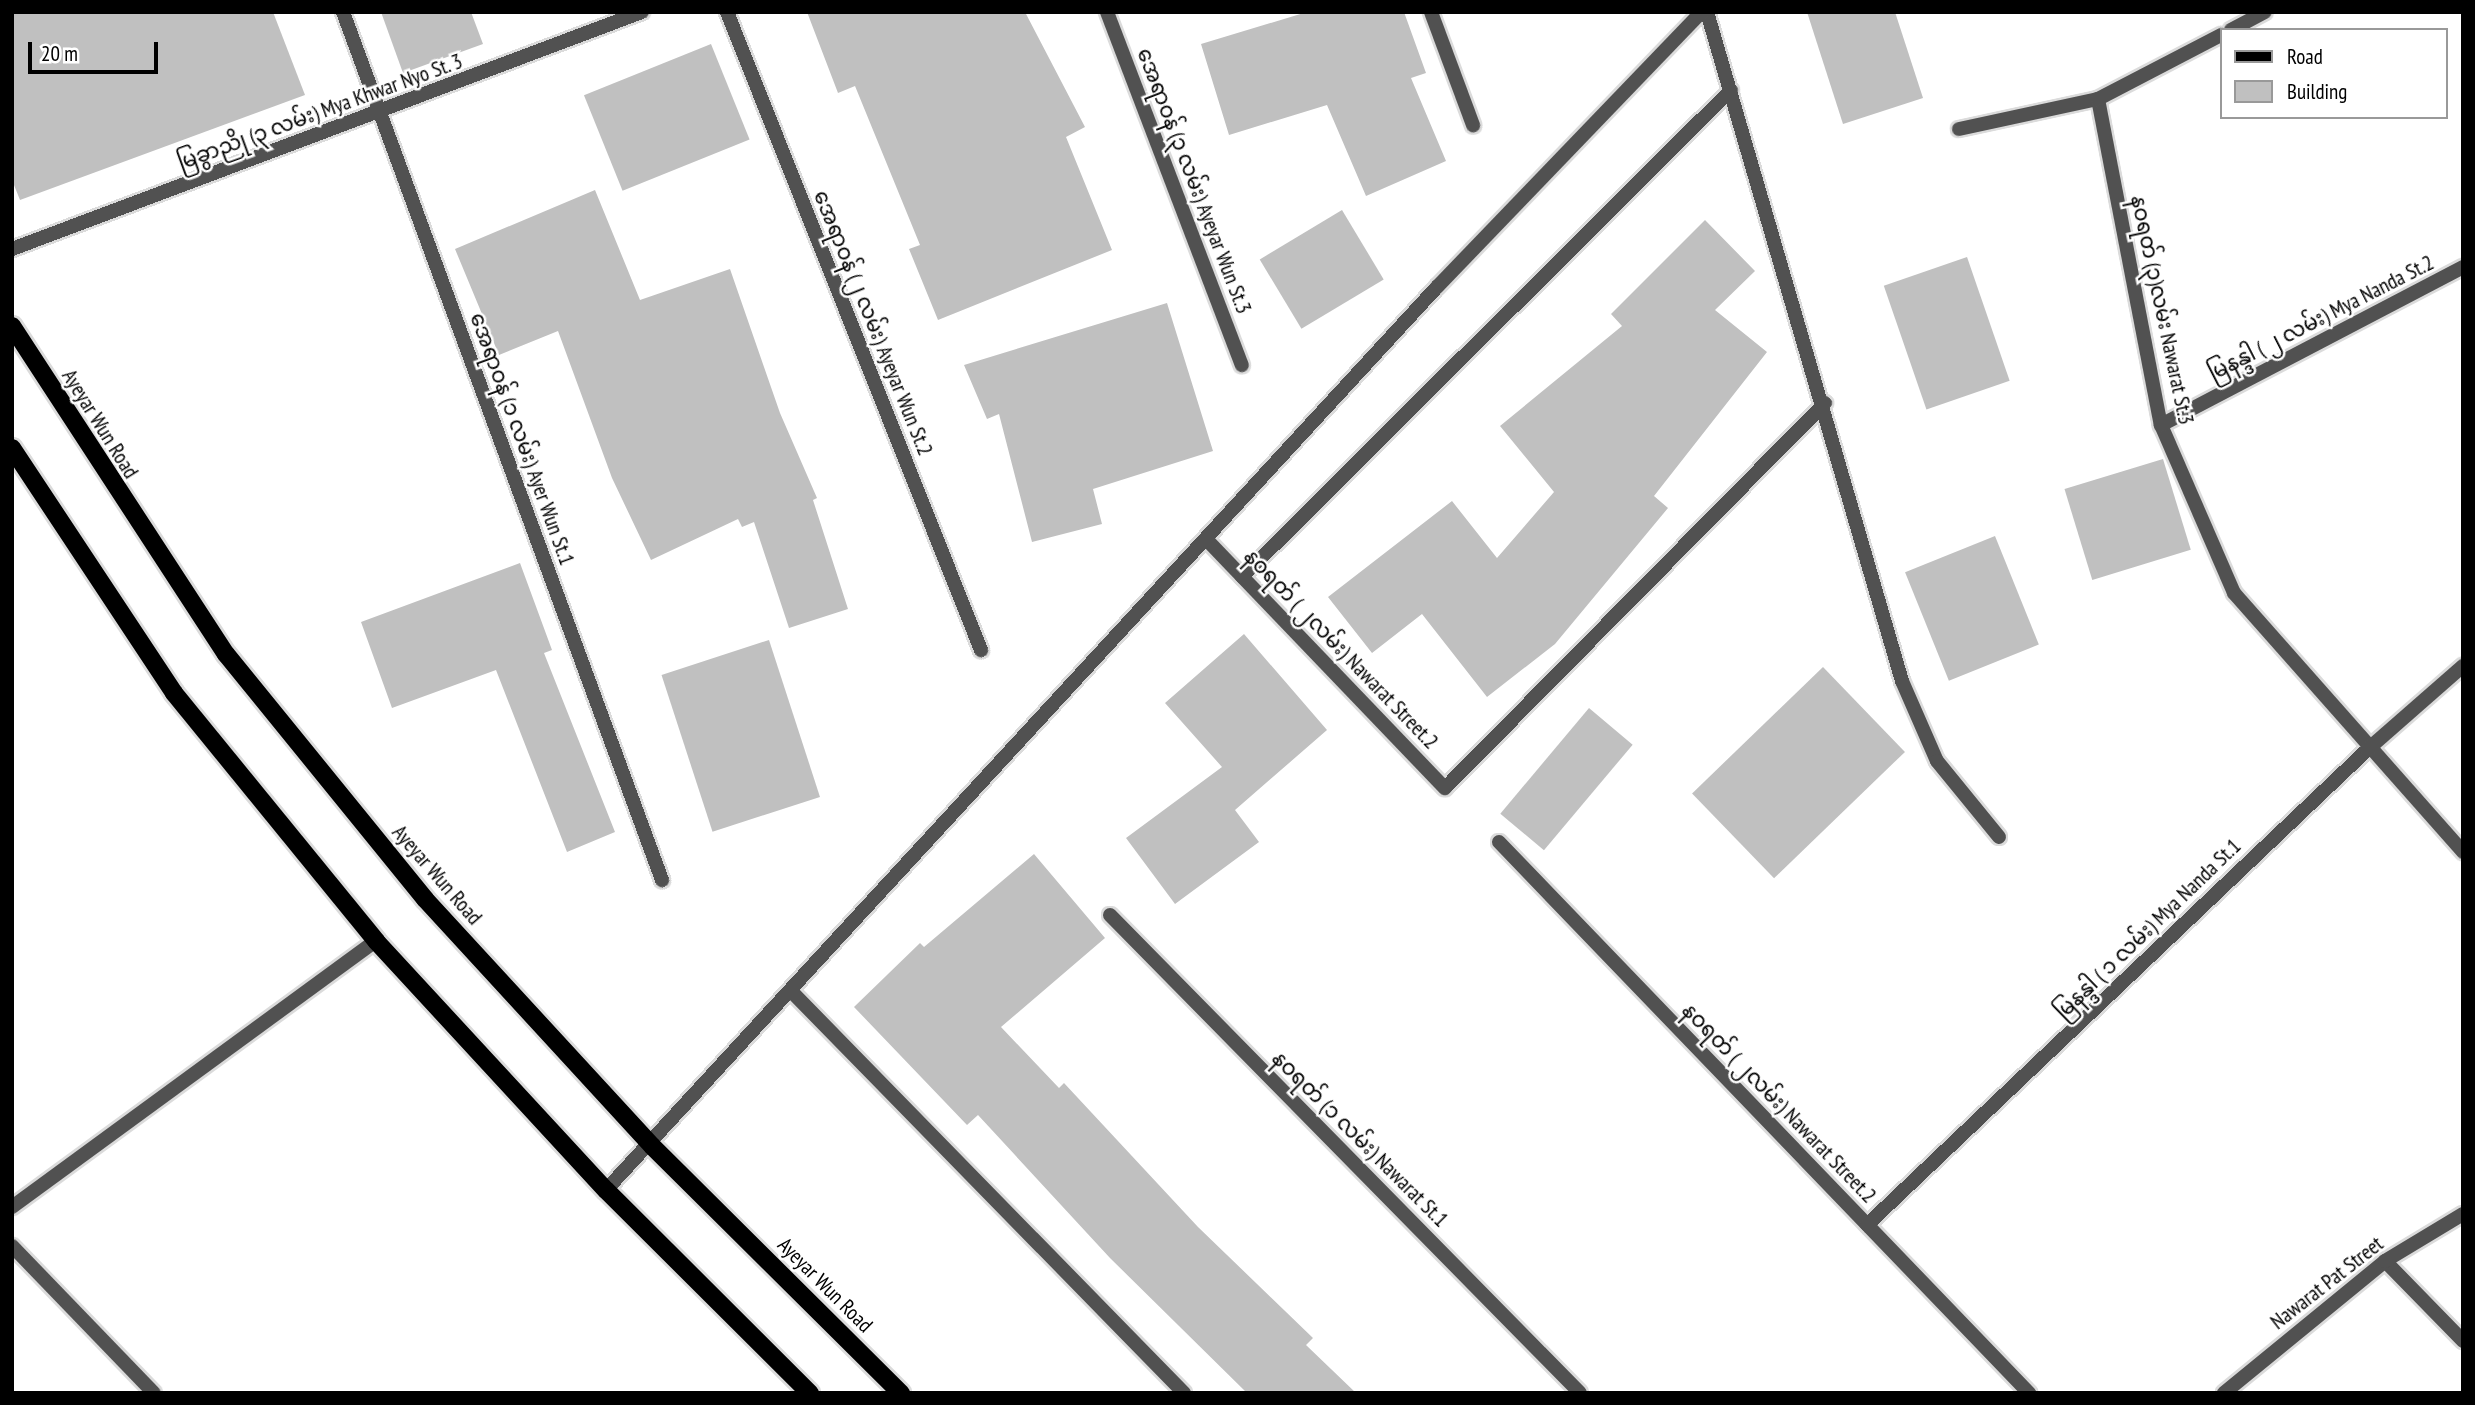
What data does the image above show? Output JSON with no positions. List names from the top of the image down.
{
  "streets": {
    "main road": ["Ayeyar Wun Road"],
    "street": [
      "မြခွာညို (၃ လမ်း) Mya Khwar Nyo St. 3",
      "အေရာဝန် (၃ လမ်း) Ayeyar Wun St.3",
      "နဝရတ် (၃)လမ်း Nawarat St.3",
      "မြနန္ဒါ ( ၂ လမ်း) Mya Nanda St.2",
      "အေရာဝန် (၂ လမ်း) Ayeyar Wun St.2",
      "အေရာဝန် (၁ လမ်း) Ayer Wun St.1",
      "နဝရတ် ( ၂လမ်း) Nawarat Street.2",
      "မြနန္ဒါ ( ၁ လမ်း) Mya Nanda St.1",
      "နဝရတ် (၁ လမ်း) Nawarat St.1",
      "Nawarat Pat Street"
    ]
  },
  "crossings": [
    ["မြခွာညို (၃ လမ်း) Mya Khwar Nyo St. 3", "အေရာဝန် (၁ လမ်း) Ayer Wun St.1"],
    ["နဝရတ် (၃)လမ်း Nawarat St.3", "မြနန္ဒါ ( ၂ လမ်း) Mya Nanda St.2"],
    ["နဝရတ် (၃)လမ်း Nawarat St.3", "မြနန္ဒါ ( ၁ လမ်း) Mya Nanda St.1"],
    ["နဝရတ် ( ၂လမ်း) Nawarat Street.2", "မြနန္ဒါ ( ၁ လမ်း) Mya Nanda St.1"]
  ],
  "legend": ["Road", "Building"],
  "scale_bar": "20 m"
}
